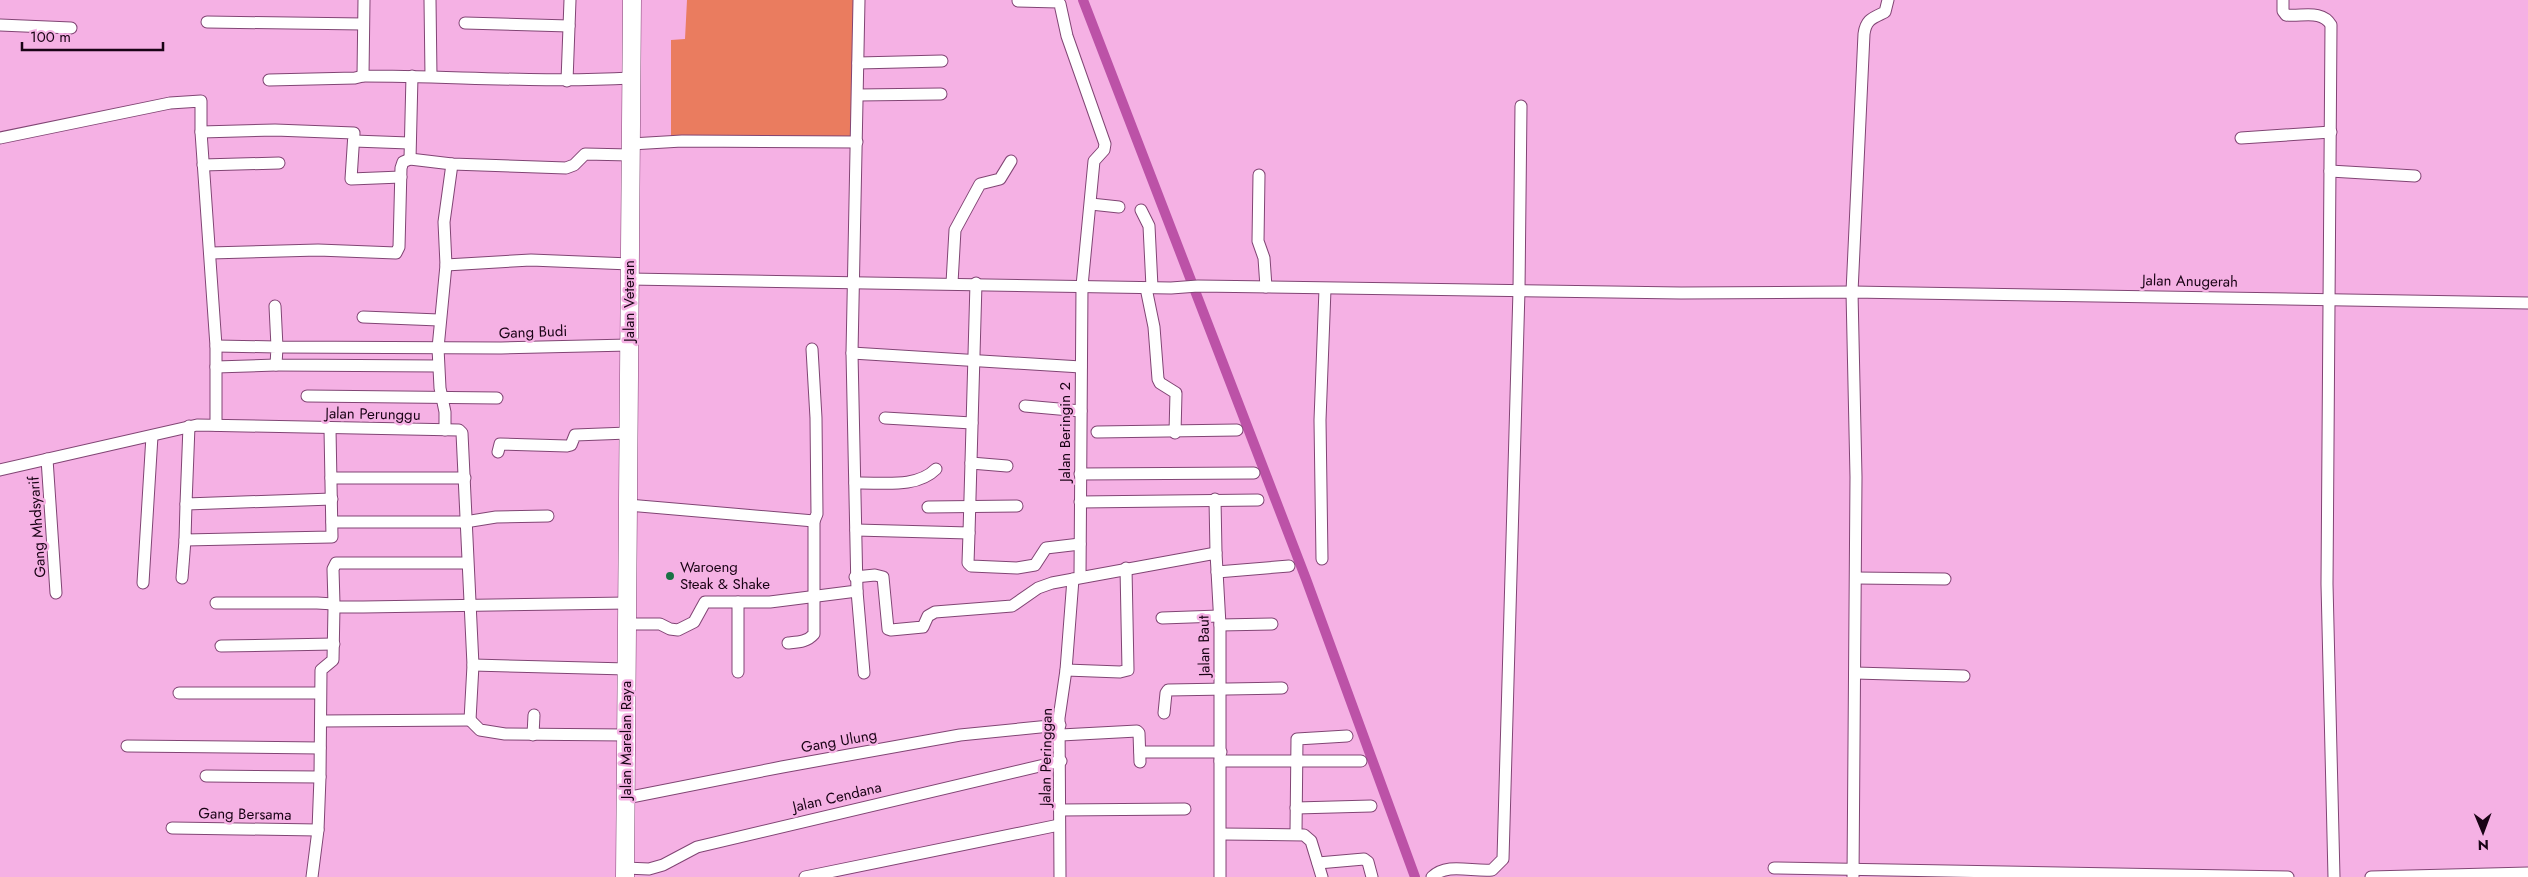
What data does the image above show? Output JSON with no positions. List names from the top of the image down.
{
  "streets": {
    "main road": ["Jalan Veteran", "Jalan Marelan Raya"],
    "street": [
      "Jalan Anugerah",
      "Gang Budi",
      "Jalan Perunggu",
      "Jalan Beringin 2",
      "Gang Mhdsyarif",
      "Jalan Baut",
      "Gang Ulung",
      "Jalan Peringgan",
      "Jalan Cendana",
      "Gang Bersama"
    ]
  },
  "crossings": [
    ["Jalan Anugerah", "Jalan Veteran"],
    ["Jalan Anugerah", "Jalan Beringin 2"],
    ["Jalan Veteran", "Gang Budi"],
    ["Jalan Veteran", "Jalan Marelan Raya"],
    ["Jalan Perunggu", "Gang Mhdsyarif"],
    ["Jalan Beringin 2", "Jalan Peringgan"],
    ["Jalan Baut", "Gang Ulung"],
    ["Jalan Marelan Raya", "Gang Ulung"],
    ["Jalan Marelan Raya", "Jalan Cendana"],
    ["Gang Ulung", "Jalan Peringgan"],
    ["Jalan Peringgan", "Jalan Cendana"]
  ],
  "places": ["Waroeng Steak & Shake"],
  "scale_bar": "100 m",
  "north": "bottom"
}
